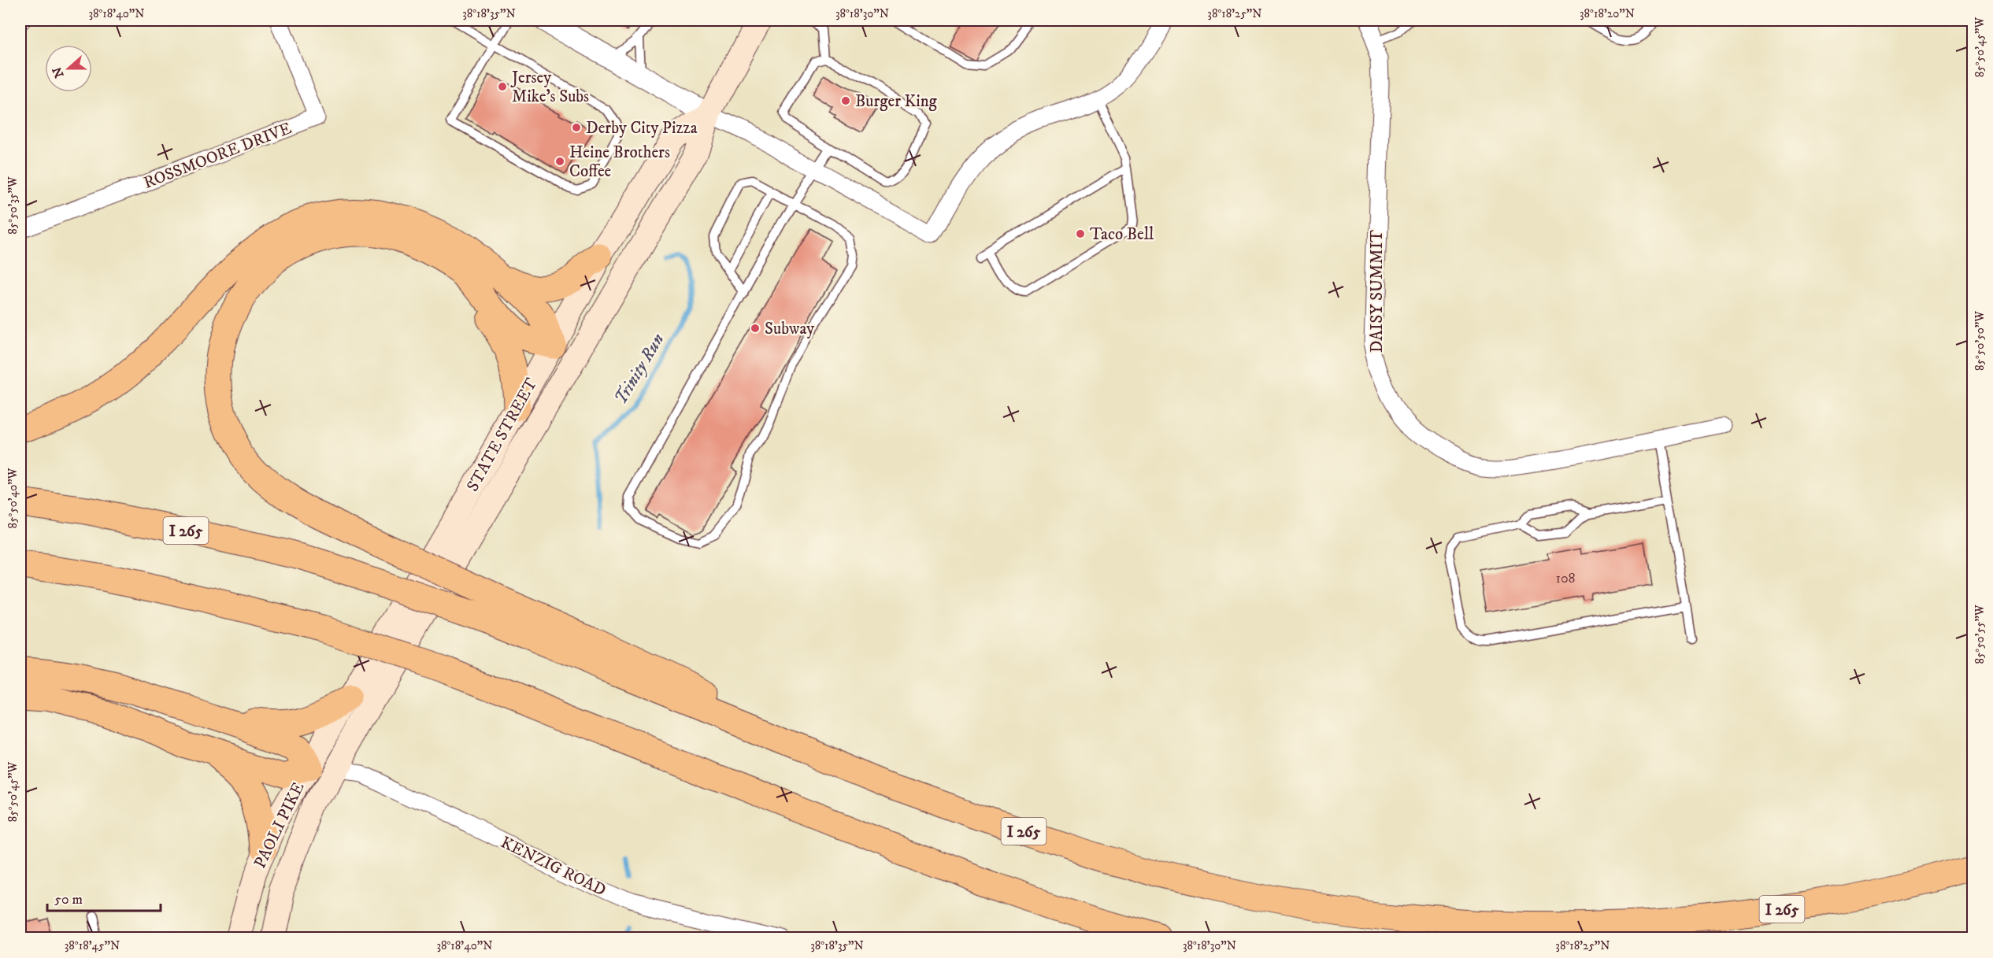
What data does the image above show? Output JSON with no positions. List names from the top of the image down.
{
  "streets": {
    "highway": ["I 265"],
    "main road": ["STATE STREET", "PAOLI PIKE"],
    "street": ["ROSSMOORE DRIVE", "DAISY SUMMIT", "KENZIG ROAD"]
  },
  "crossings": [
    ["STATE STREET", "PAOLI PIKE"],
    ["STATE STREET", "KENZIG ROAD"],
    ["PAOLI PIKE", "KENZIG ROAD"]
  ],
  "water": ["Trinity Run"],
  "places": [
    "Jersey Mike's Subs",
    "Burger King",
    "Derby City Pizza",
    "Heine Brothers Coffee",
    "Taco Bell",
    "Subway"
  ],
  "house_numbers": ["108"],
  "scale_bar": "50 m",
  "north": "left",
  "coordinates": [
    "38°18'40\"N",
    "38°18'35\"N",
    "38°18'30\"N",
    "38°18'25\"N",
    "38°18'20\"N",
    "85°50'45\"W",
    "85°50'35\"W",
    "85°50'50\"W",
    "85°50'40\"W",
    "85°50'55\"W",
    "38°18'45\"N"
  ]
}
